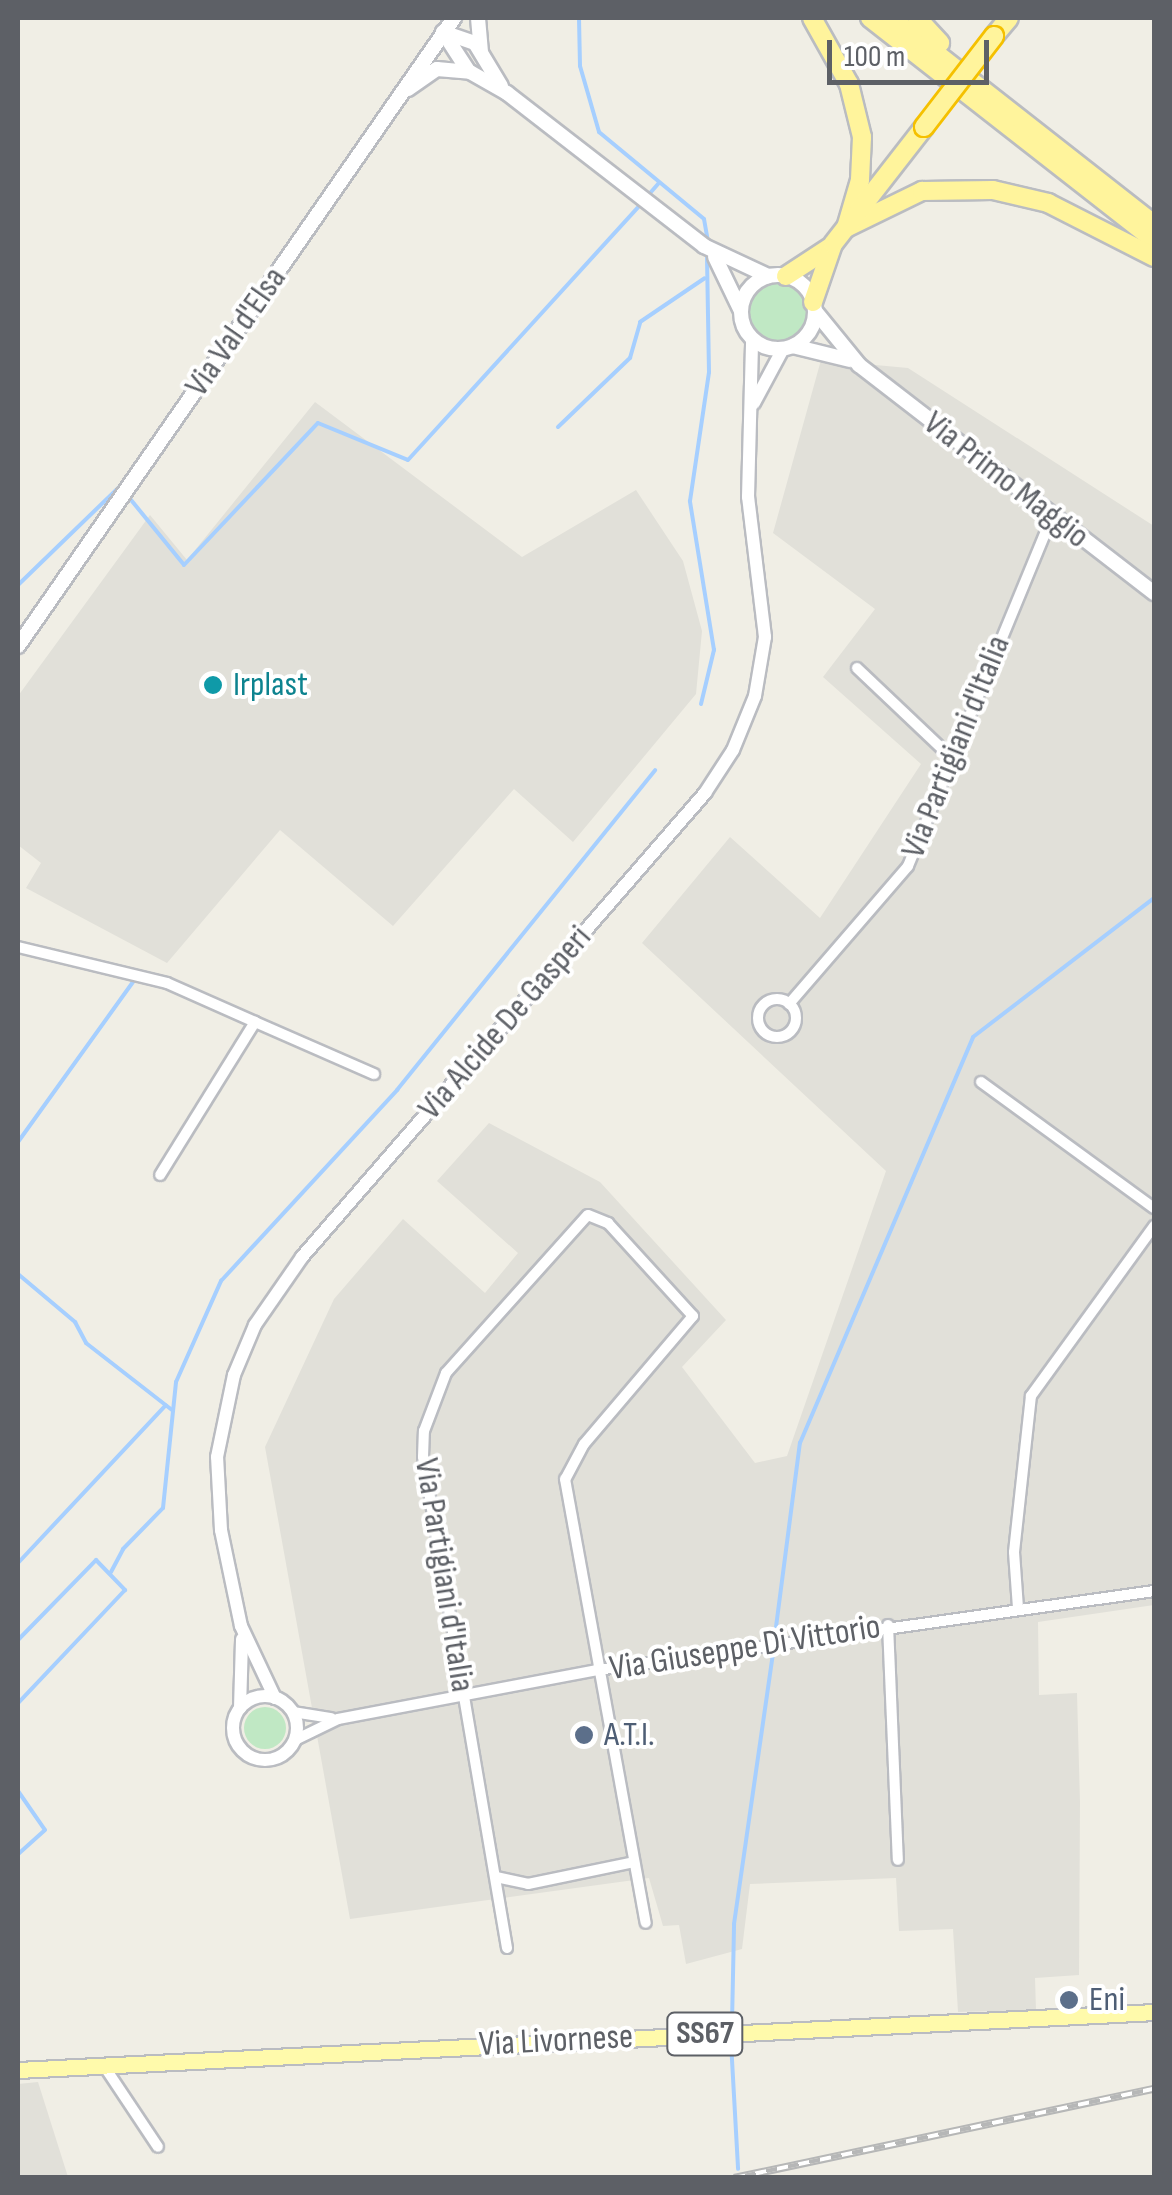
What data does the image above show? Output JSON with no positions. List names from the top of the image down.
{
  "streets": {
    "main road": [
      "Via Val d'Elsa",
      "Via Primo Maggio",
      "SS67",
      "Via Livornese"
    ],
    "street": ["Via Partigiani d'Italia", "Via Alcide De Gasperi", "Via Giuseppe Di Vittorio"]
  },
  "crossings": [
    ["Via Primo Maggio", "Via Partigiani d'Italia"],
    ["Via Primo Maggio", "Via Alcide De Gasperi"],
    ["Via Partigiani d'Italia", "Via Giuseppe Di Vittorio"],
    ["Via Alcide De Gasperi", "Via Giuseppe Di Vittorio"]
  ],
  "places": ["Irplast", "A.T.I.", "Eni"],
  "scale_bar": "100 m"
}
